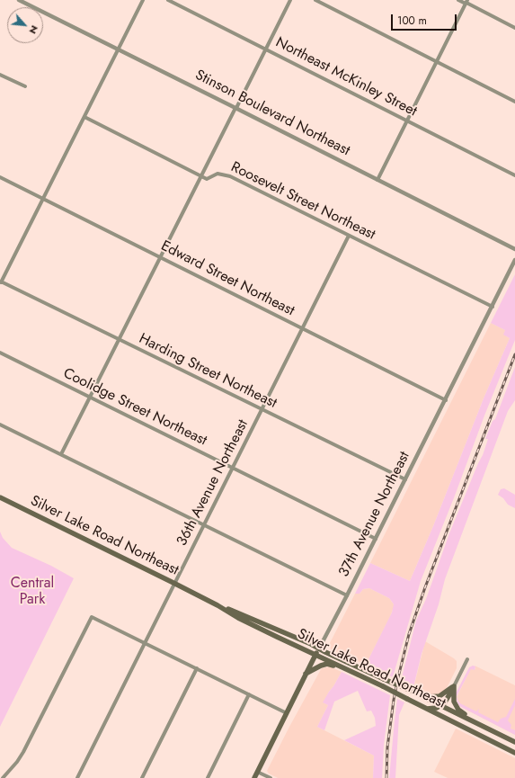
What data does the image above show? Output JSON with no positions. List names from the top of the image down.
{
  "streets": {
    "main road": ["37th Avenue Northeast", "Silver Lake Road Northeast"],
    "street": [
      "Northeast McKinley Street",
      "Stinson Boulevard Northeast",
      "Roosevelt Street Northeast",
      "Edward Street Northeast",
      "Harding Street Northeast",
      "Coolidge Street Northeast",
      "36th Avenue Northeast"
    ]
  },
  "crossings": [
    ["Roosevelt Street Northeast", "36th Avenue Northeast"],
    ["Roosevelt Street Northeast", "37th Avenue Northeast"],
    ["Edward Street Northeast", "36th Avenue Northeast"],
    ["Edward Street Northeast", "37th Avenue Northeast"],
    ["Harding Street Northeast", "36th Avenue Northeast"],
    ["Harding Street Northeast", "37th Avenue Northeast"],
    ["Coolidge Street Northeast", "36th Avenue Northeast"],
    ["Coolidge Street Northeast", "37th Avenue Northeast"],
    ["36th Avenue Northeast", "Silver Lake Road Northeast"],
    ["37th Avenue Northeast", "Silver Lake Road Northeast"]
  ],
  "parks": ["Central Park"],
  "scale_bar": "100 m",
  "north": "bottom right"
}
